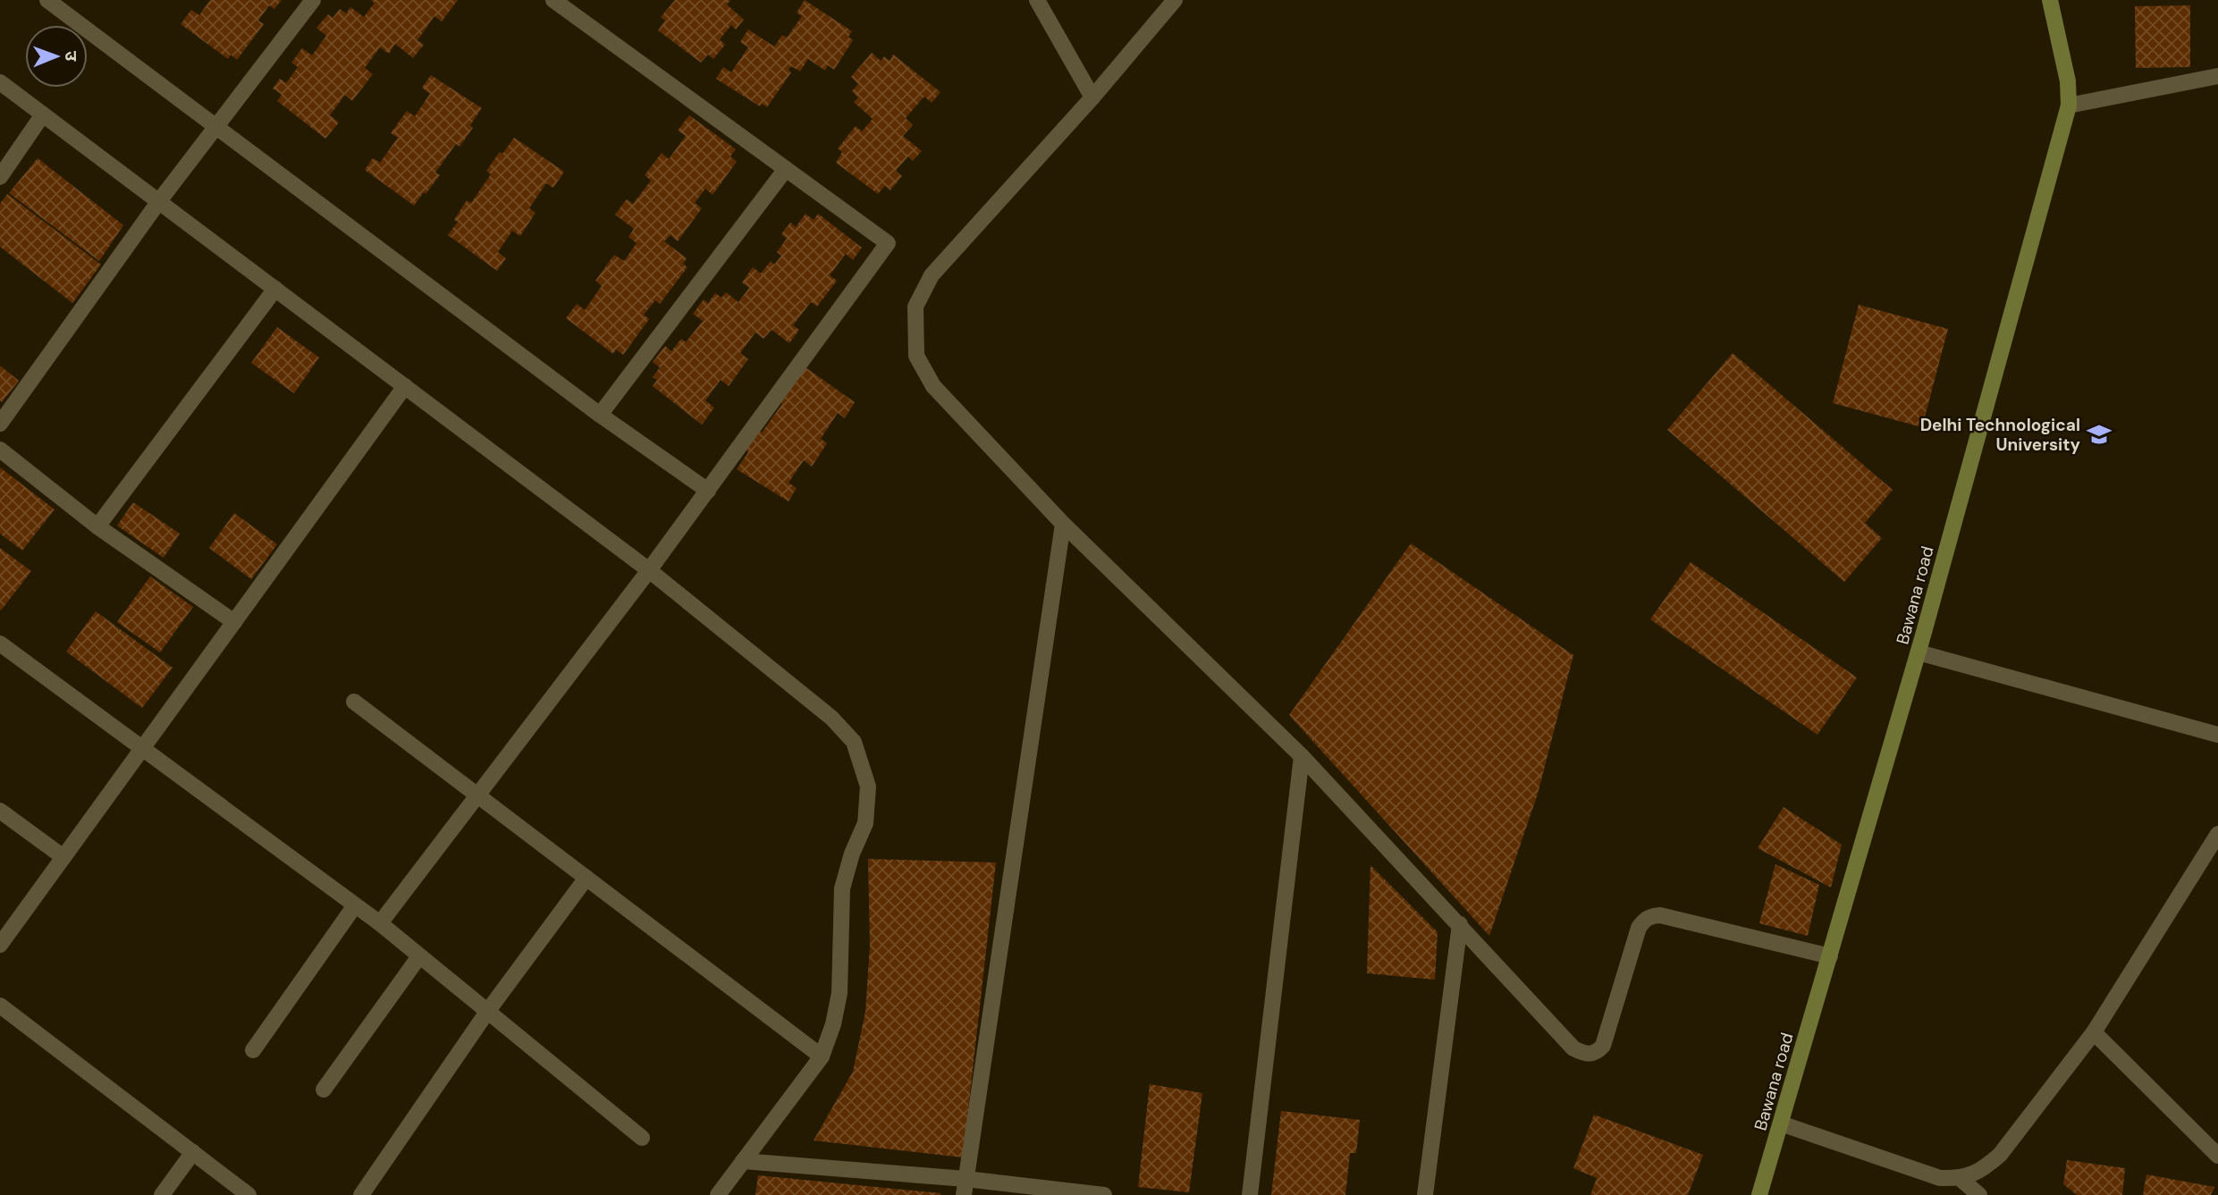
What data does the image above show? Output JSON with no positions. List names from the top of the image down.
{
  "streets": {
    "main road": ["Bawana road"]
  },
  "places": {
    "school or university": ["Delhi Technological University"]
  },
  "north": "right"
}
